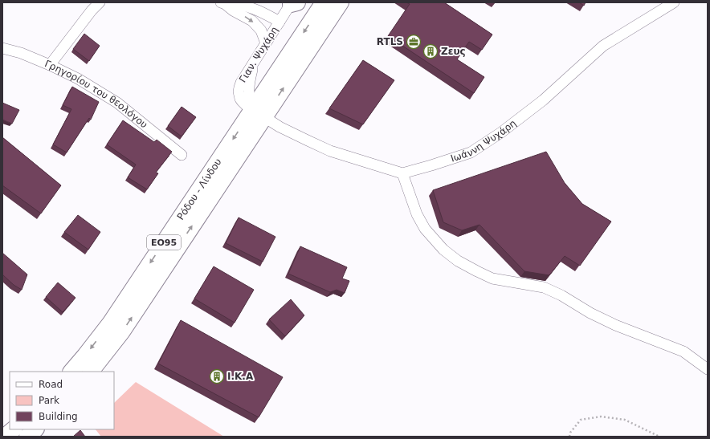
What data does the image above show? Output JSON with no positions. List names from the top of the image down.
{
  "streets": {
    "main road": ["Ρόδου - Λίνδου", "ΕΟ95"],
    "street": ["Γιαν. Ψυχάρη", "Γρηγορίου του θεολόγου", "Ιωάννη Ψυχάρη"]
  },
  "crossings": [
    ["Γιαν. Ψυχάρη", "Ρόδου - Λίνδου"]
  ],
  "places": {
    "office": ["RTLS"],
    "building": ["Ζευς", "Ι.Κ.Α"]
  },
  "legend": ["Road", "Park", "Building"]
}
